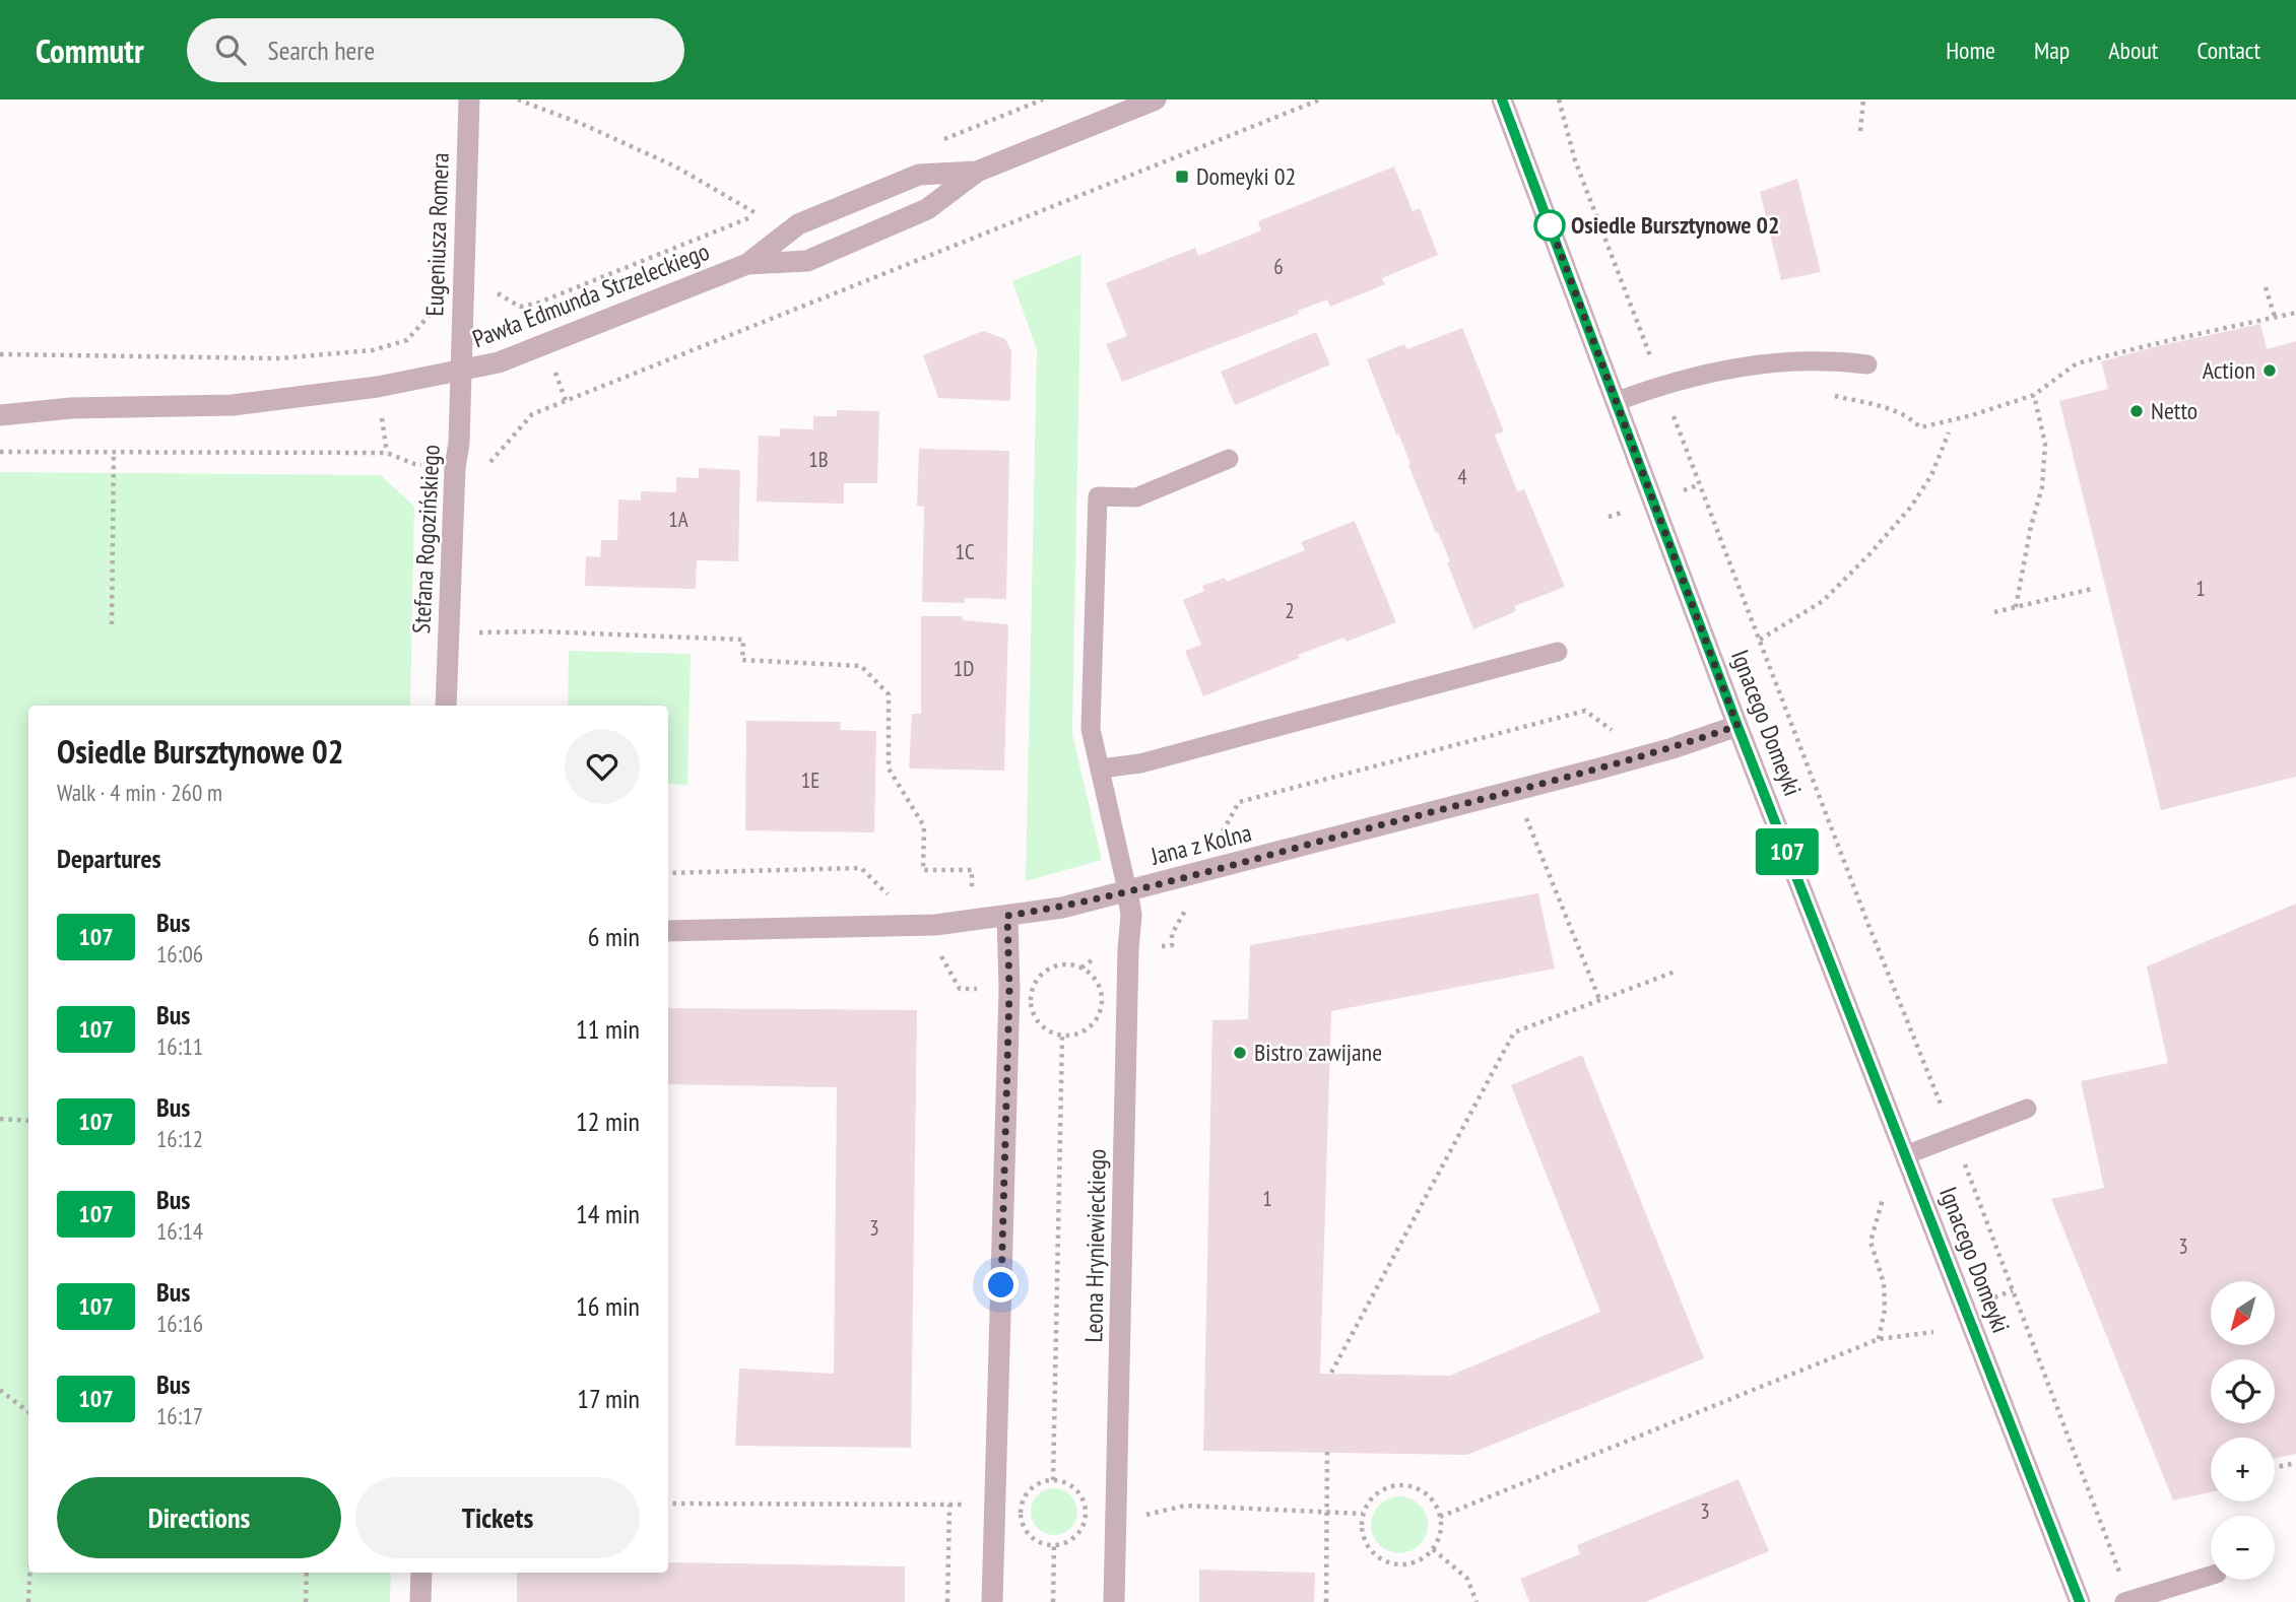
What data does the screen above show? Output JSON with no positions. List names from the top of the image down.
{
  "streets": {
    "street": [
      "Eugeniusza Romera",
      "Pawła Edmunda Strzeleckiego",
      "Stefana Rogozińskiego",
      "Ignacego Domeyki",
      "Jana z Kolna",
      "Leona Hryniewieckiego"
    ]
  },
  "crossings": [
    ["Eugeniusza Romera", "Pawła Edmunda Strzeleckiego"],
    ["Eugeniusza Romera", "Stefana Rogozińskiego"],
    ["Pawła Edmunda Strzeleckiego", "Stefana Rogozińskiego"],
    ["Ignacego Domeyki", "Jana z Kolna"],
    ["Jana z Kolna", "Leona Hryniewieckiego"]
  ],
  "places": {
    "transit": ["Domeyki 02"],
    "other": [
      "Osiedle Bursztynowe 02",
      "Action",
      "Netto",
      "Bistro zawijane"
    ]
  },
  "lines": ["bus line 107"],
  "house_numbers": [
    "6",
    "1B",
    "4",
    "1A",
    "1C",
    "1",
    "2",
    "1D",
    "1E",
    "1",
    "3",
    "3",
    "3"
  ],
  "north": "bottom left",
  "page": {
    "header": "Commutr",
    "search": "Search here",
    "nav": [
      "Home",
      "Map",
      "About",
      "Contact"
    ],
    "on_map": "107",
    "heading": [
      ["Osiedle Bursztynowe 02", "Walk · 4 min · 260 m"],
      "Departures"
    ],
    "list": [
      {
        "mark": "107",
        "name": "Bus",
        "note": "16:06",
        "value": "6 min"
      },
      {
        "mark": "107",
        "name": "Bus",
        "note": "16:11",
        "value": "11 min"
      },
      {
        "mark": "107",
        "name": "Bus",
        "note": "16:12",
        "value": "12 min"
      },
      {
        "mark": "107",
        "name": "Bus",
        "note": "16:14",
        "value": "14 min"
      },
      {
        "mark": "107",
        "name": "Bus",
        "note": "16:16",
        "value": "16 min"
      },
      {
        "mark": "107",
        "name": "Bus",
        "note": "16:17",
        "value": "17 min"
      }
    ],
    "map_buttons": ["+", "−"],
    "buttons": ["Directions", "Tickets"]
  }
}
